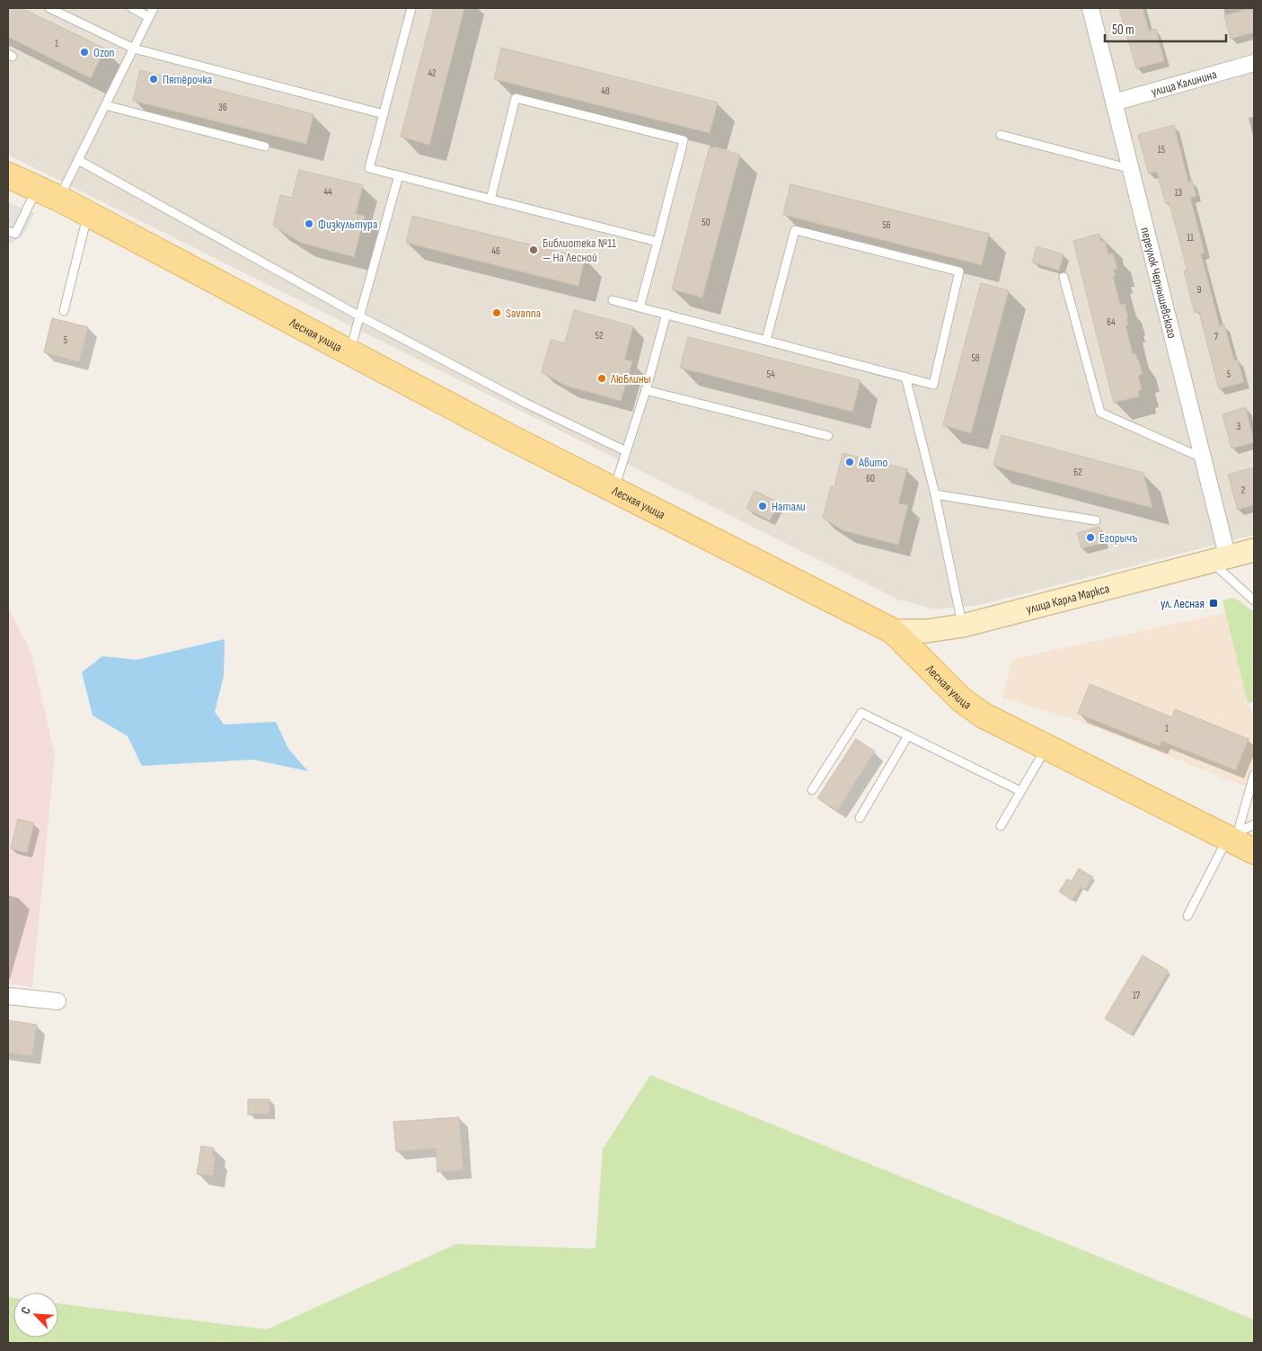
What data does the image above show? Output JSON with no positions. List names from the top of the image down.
{
  "streets": {
    "main road": ["Лесная улица", "улица Карла Маркса"],
    "street": ["улица Калинина", "переулок Чернышевского"]
  },
  "crossings": [
    ["улица Калинина", "переулок Чернышевского"],
    ["переулок Чернышевского", "улица Карла Маркса"],
    ["Лесная улица", "улица Карла Маркса"]
  ],
  "places": {
    "other": [
      "Ozon",
      "Пятёрочка",
      "Физкультура",
      "Библиотека №11 — На Лесной",
      "Savanna",
      "ЛюБлины",
      "Авито",
      "Натали",
      "Егорычъ"
    ],
    "transit": ["ул. Лесная"]
  },
  "house_numbers": [
    "1",
    "42",
    "48",
    "36",
    "15",
    "44",
    "13",
    "50",
    "56",
    "11",
    "46",
    "9",
    "64",
    "52",
    "7",
    "5",
    "58",
    "54",
    "5",
    "3",
    "62",
    "60",
    "2",
    "1",
    "17"
  ],
  "scale_bar": "50 m",
  "north": "top left"
}
